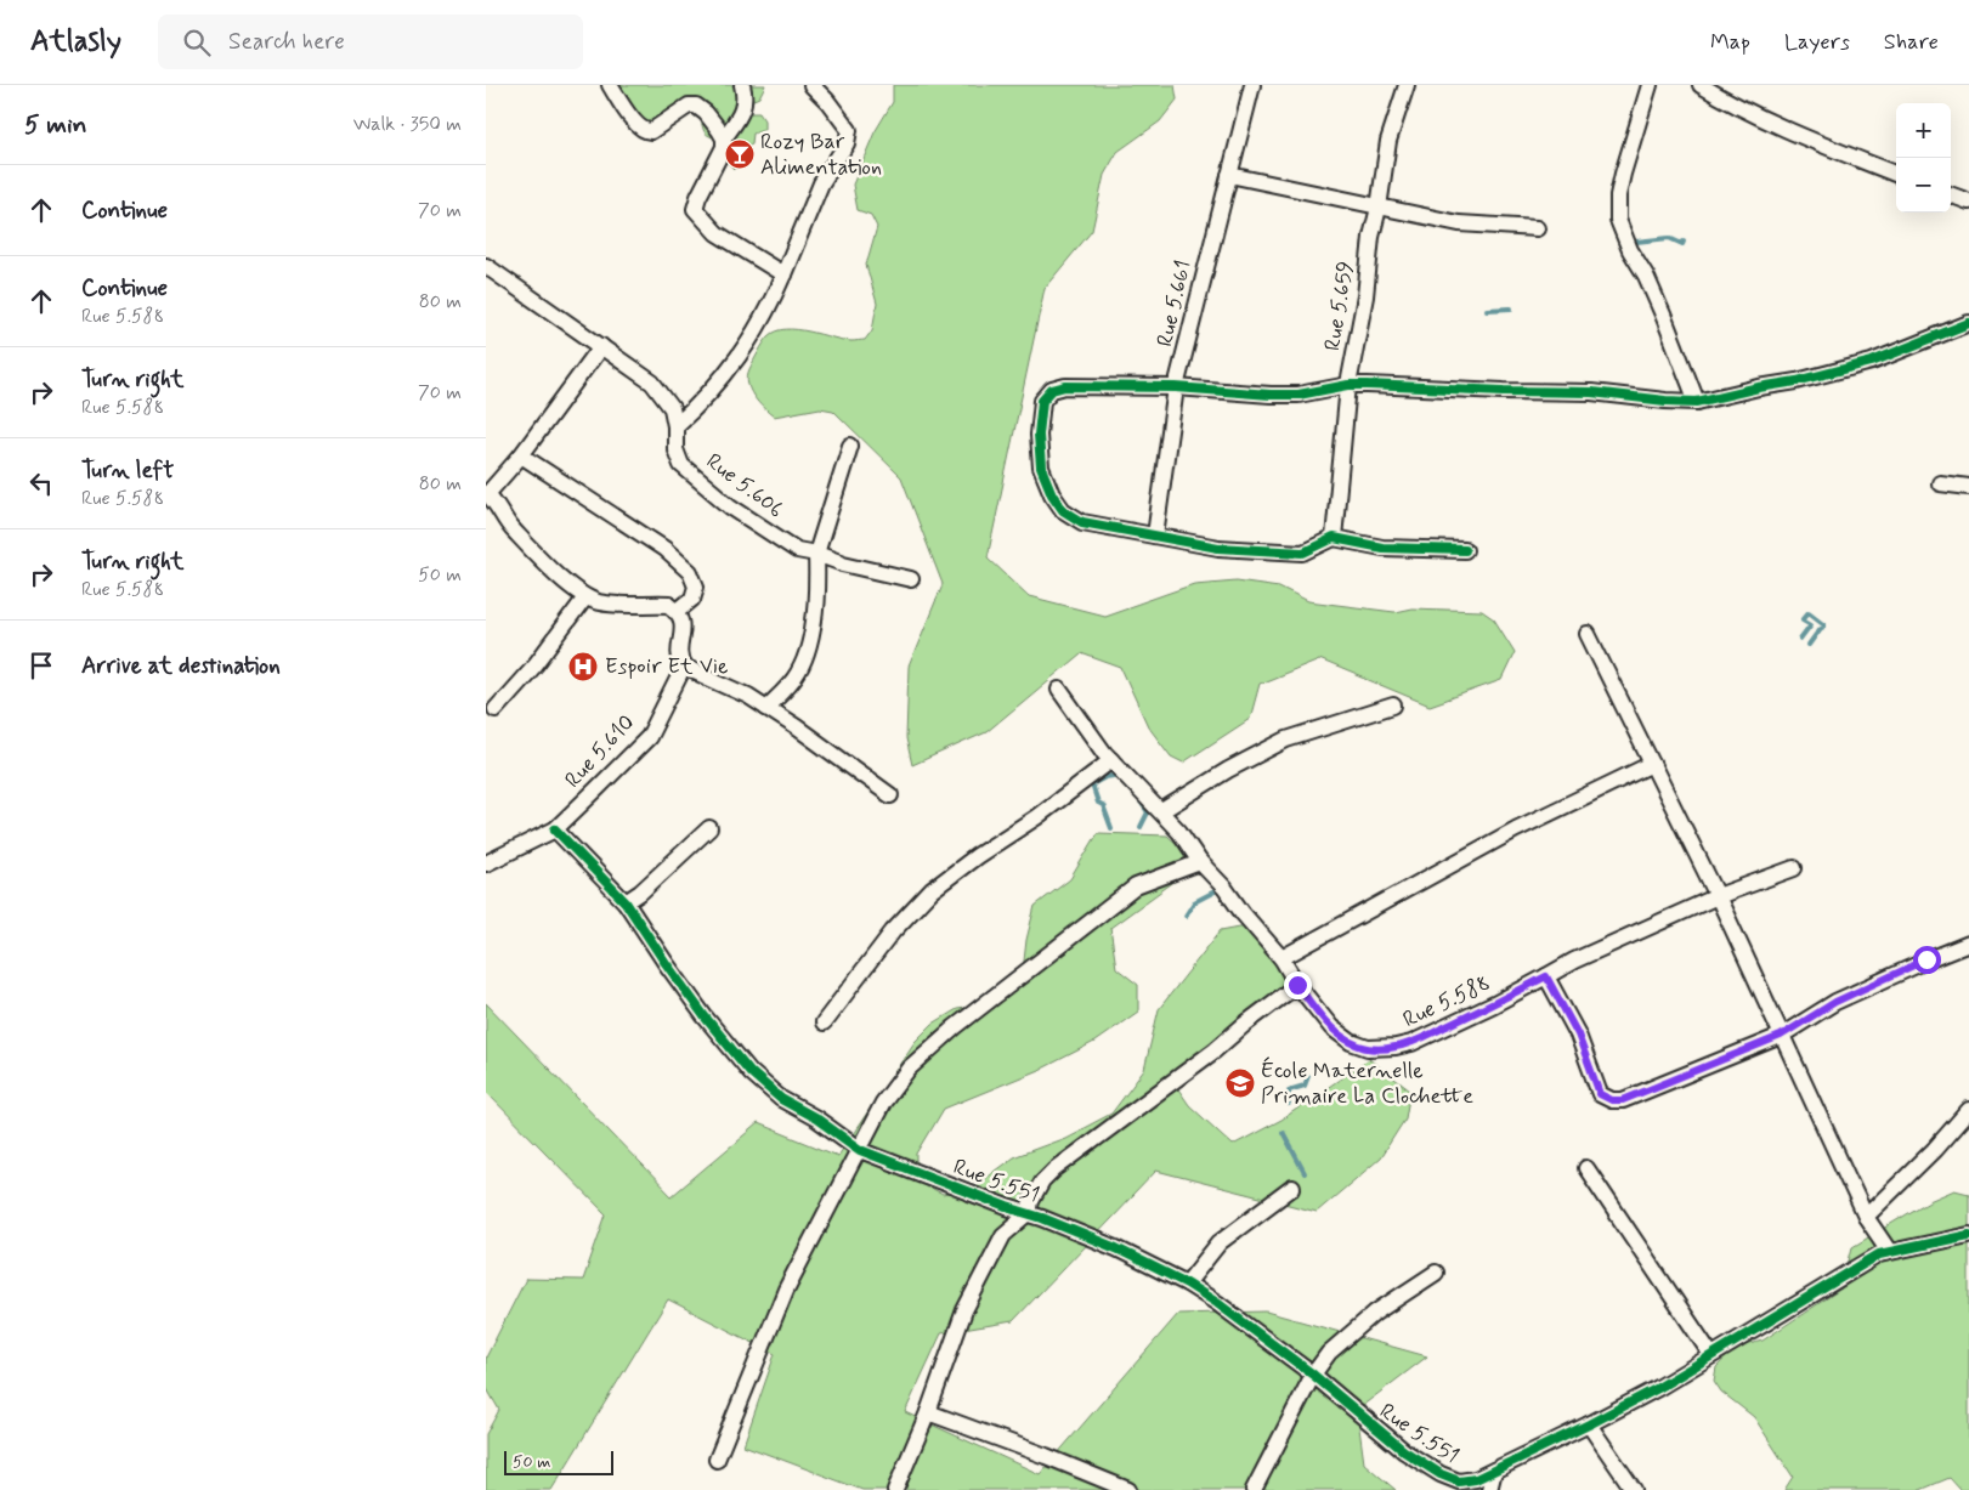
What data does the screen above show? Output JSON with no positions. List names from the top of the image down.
{
  "streets": {
    "street": [
      "Rue 5.661",
      "Rue 5.659",
      "Rue 5.606",
      "Rue 5.610",
      "Rue 5.588",
      "Rue 5.551"
    ]
  },
  "crossings": [
    ["Rue 5.610", "Rue 5.551"]
  ],
  "places": {
    "bar": ["Rozy Bar Alimentation"],
    "hospital": ["Espoir Et Vie"],
    "school or university": ["École Maternelle Primaire La Clochette"]
  },
  "scale_bar": "50 m",
  "page": {
    "header": "Atlasly",
    "search": "Search here",
    "nav": ["Map", "Layers", "Share"],
    "heading": ["5 min", "Walk · 350 m"],
    "map_buttons": ["+", "−"],
    "list": [
      ["Continue", "70 m"],
      ["Continue", "Rue 5.588", "80 m"],
      ["Turn right", "Rue 5.588", "70 m"],
      ["Turn left", "Rue 5.588", "80 m"],
      ["Turn right", "Rue 5.588", "50 m"],
      "Arrive at destination"
    ],
    "scale": "50 m"
  }
}
